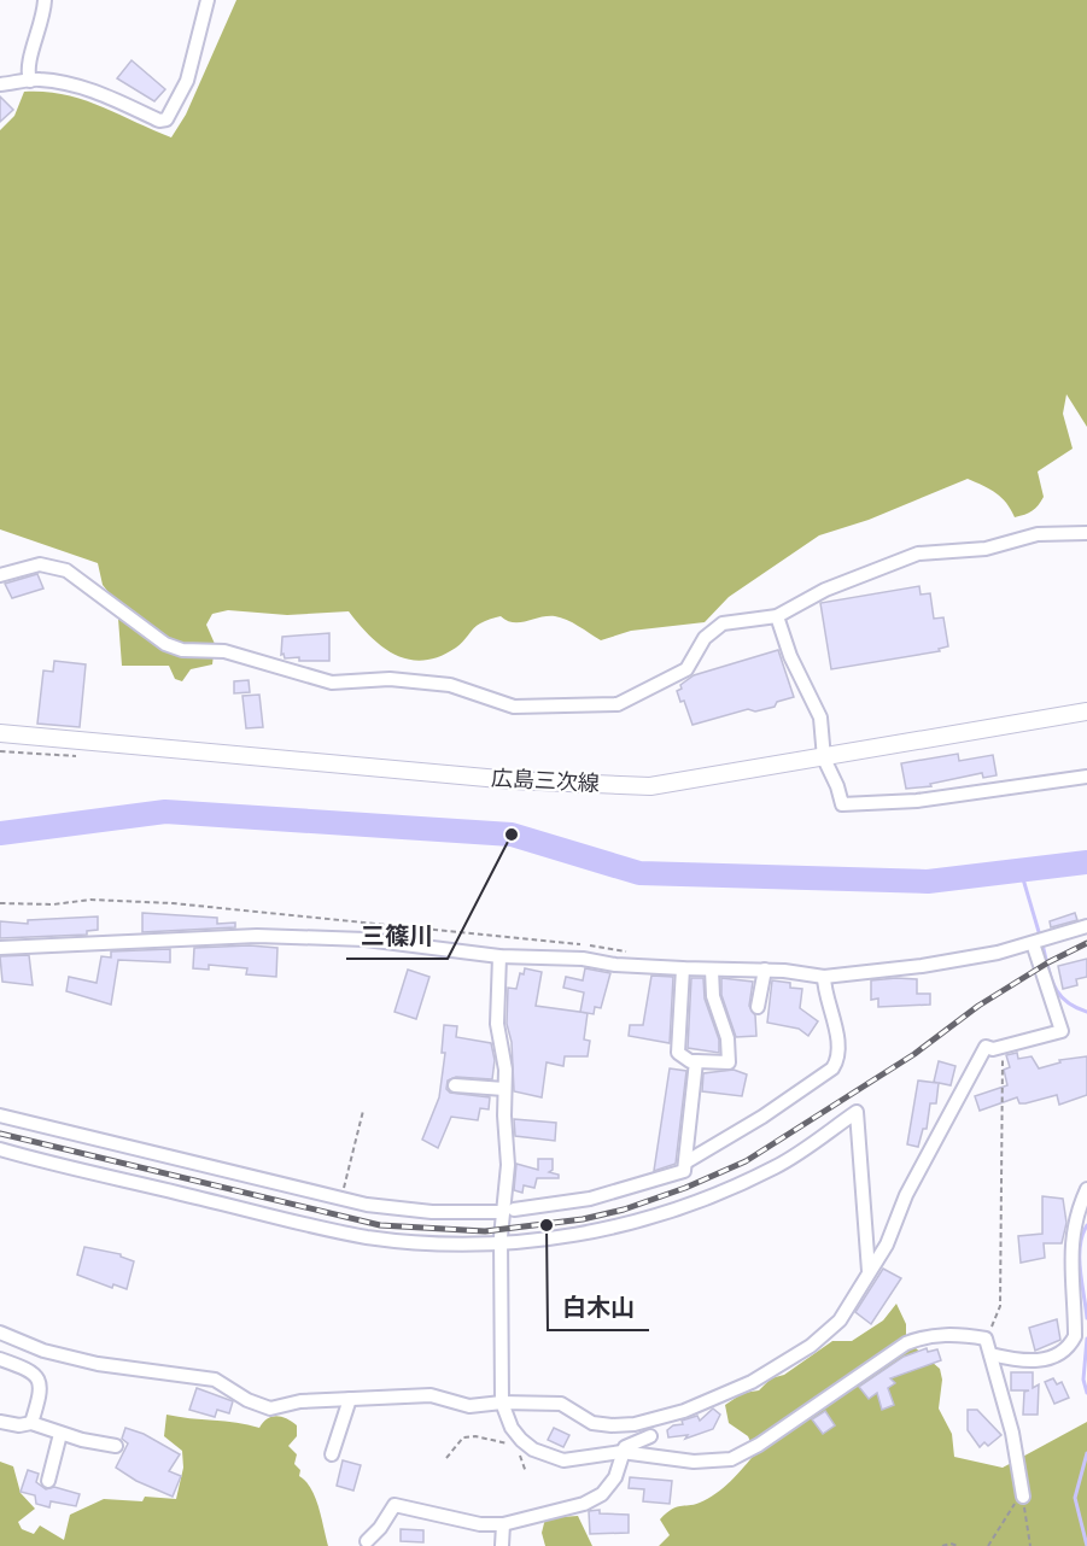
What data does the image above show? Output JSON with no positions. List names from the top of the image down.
{
  "streets": {
    "main road": ["広島三次線"]
  },
  "places": ["三篠川", "白木山"]
}
